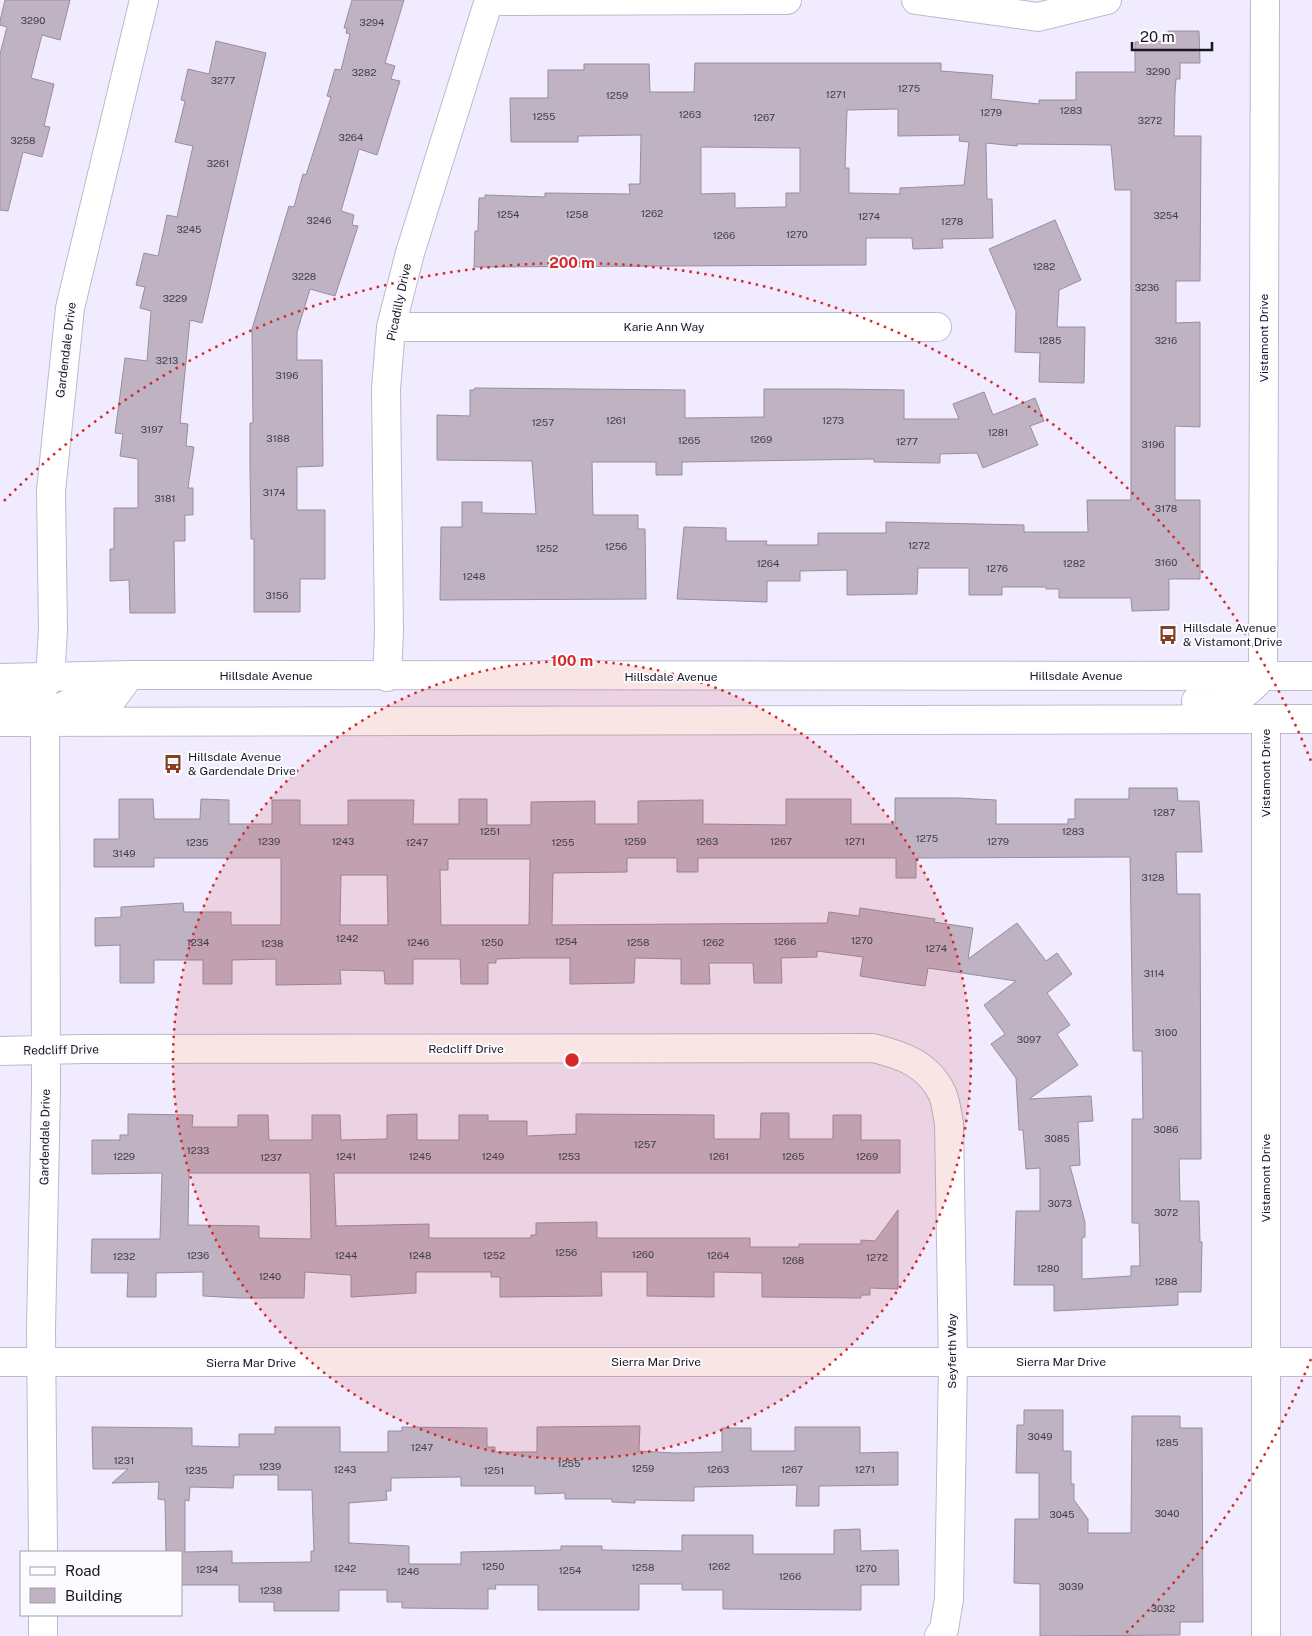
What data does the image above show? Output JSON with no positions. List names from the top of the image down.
{
  "streets": {
    "main road": [
      "Picadilly Drive",
      "Karie Ann Way",
      "Vistamont Drive",
      "Gardendale Drive",
      "Hillsdale Avenue",
      "Redcliff Drive",
      "Seyferth Way",
      "Sierra Mar Drive"
    ]
  },
  "crossings": [
    ["Picadilly Drive", "Karie Ann Way"],
    ["Picadilly Drive", "Hillsdale Avenue"],
    ["Vistamont Drive", "Hillsdale Avenue"],
    ["Vistamont Drive", "Sierra Mar Drive"],
    ["Gardendale Drive", "Hillsdale Avenue"],
    ["Gardendale Drive", "Redcliff Drive"],
    ["Gardendale Drive", "Sierra Mar Drive"],
    ["Redcliff Drive", "Seyferth Way"],
    ["Seyferth Way", "Sierra Mar Drive"]
  ],
  "places": {
    "bus stop": ["Hillsdale Avenue & Vistamont Drive", "Hillsdale Avenue & Gardendale Drive"]
  },
  "house_numbers": [
    "3290",
    "3294",
    "3290",
    "3282",
    "3277",
    "1275",
    "1271",
    "1259",
    "1283",
    "1279",
    "1263",
    "1255",
    "1267",
    "3272",
    "3264",
    "3258",
    "3261",
    "1262",
    "1254",
    "1258",
    "3254",
    "1274",
    "3246",
    "1278",
    "3245",
    "1270",
    "1266",
    "1282",
    "3228",
    "3236",
    "3229",
    "1285",
    "3216",
    "3213",
    "3196",
    "1261",
    "1273",
    "1257",
    "3197",
    "1281",
    "3188",
    "1269",
    "1265",
    "1277",
    "3196",
    "3174",
    "3181",
    "3178",
    "1272",
    "1256",
    "1252",
    "3160",
    "1264",
    "1282",
    "1276",
    "1248",
    "3156",
    "1287",
    "1251",
    "1283",
    "1275",
    "1239",
    "1243",
    "1259",
    "1263",
    "1267",
    "1271",
    "1279",
    "1235",
    "1247",
    "1255",
    "3149",
    "3128",
    "1242",
    "1270",
    "1254",
    "1266",
    "1234",
    "1246",
    "1250",
    "1258",
    "1262",
    "1238",
    "1274",
    "3114",
    "3100",
    "3097",
    "3086",
    "3085",
    "1257",
    "1233",
    "1229",
    "1241",
    "1245",
    "1249",
    "1253",
    "1261",
    "1265",
    "1269",
    "1237",
    "3073",
    "3072",
    "1256",
    "1260",
    "1236",
    "1244",
    "1248",
    "1252",
    "1264",
    "1232",
    "1272",
    "1268",
    "1280",
    "1240",
    "1288",
    "3049",
    "1285",
    "1247",
    "1231",
    "1255",
    "1239",
    "1259",
    "1243",
    "1263",
    "1267",
    "1271",
    "1235",
    "1251",
    "3040",
    "3045",
    "1250",
    "1262",
    "1258",
    "1242",
    "1270",
    "1234",
    "1254",
    "1246",
    "1266",
    "3039",
    "1238",
    "3032"
  ],
  "legend": ["Road", "Building"],
  "scale_bar": "20 m",
  "rings": ["200 m", "100 m"]
}
